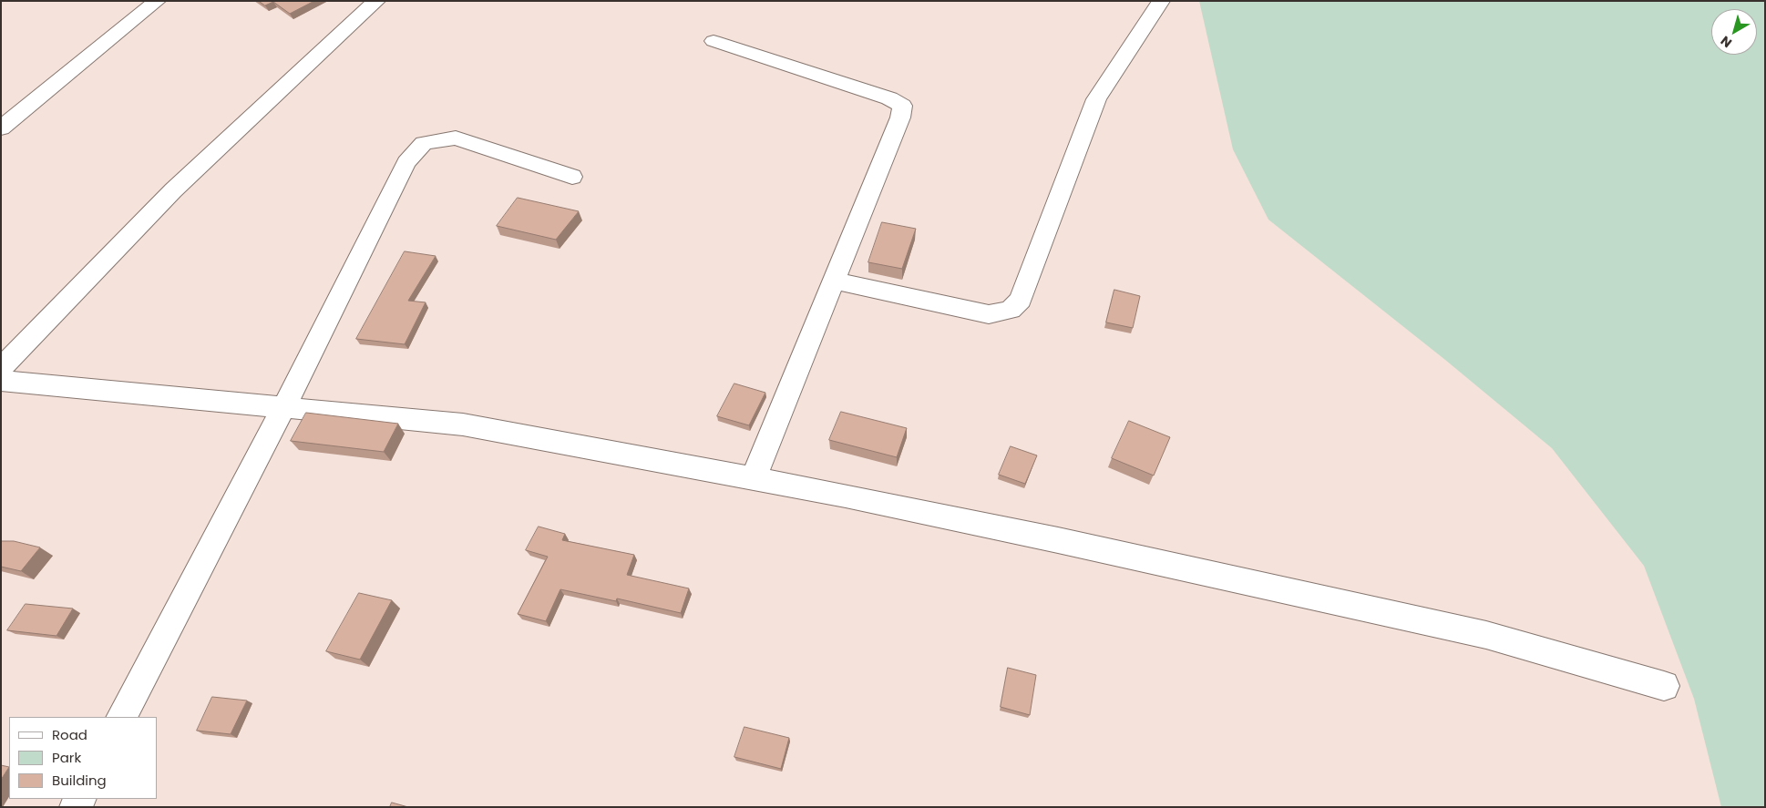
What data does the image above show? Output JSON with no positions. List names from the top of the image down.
{
  "legend": ["Road", "Park", "Building"],
  "north": "bottom left"
}
